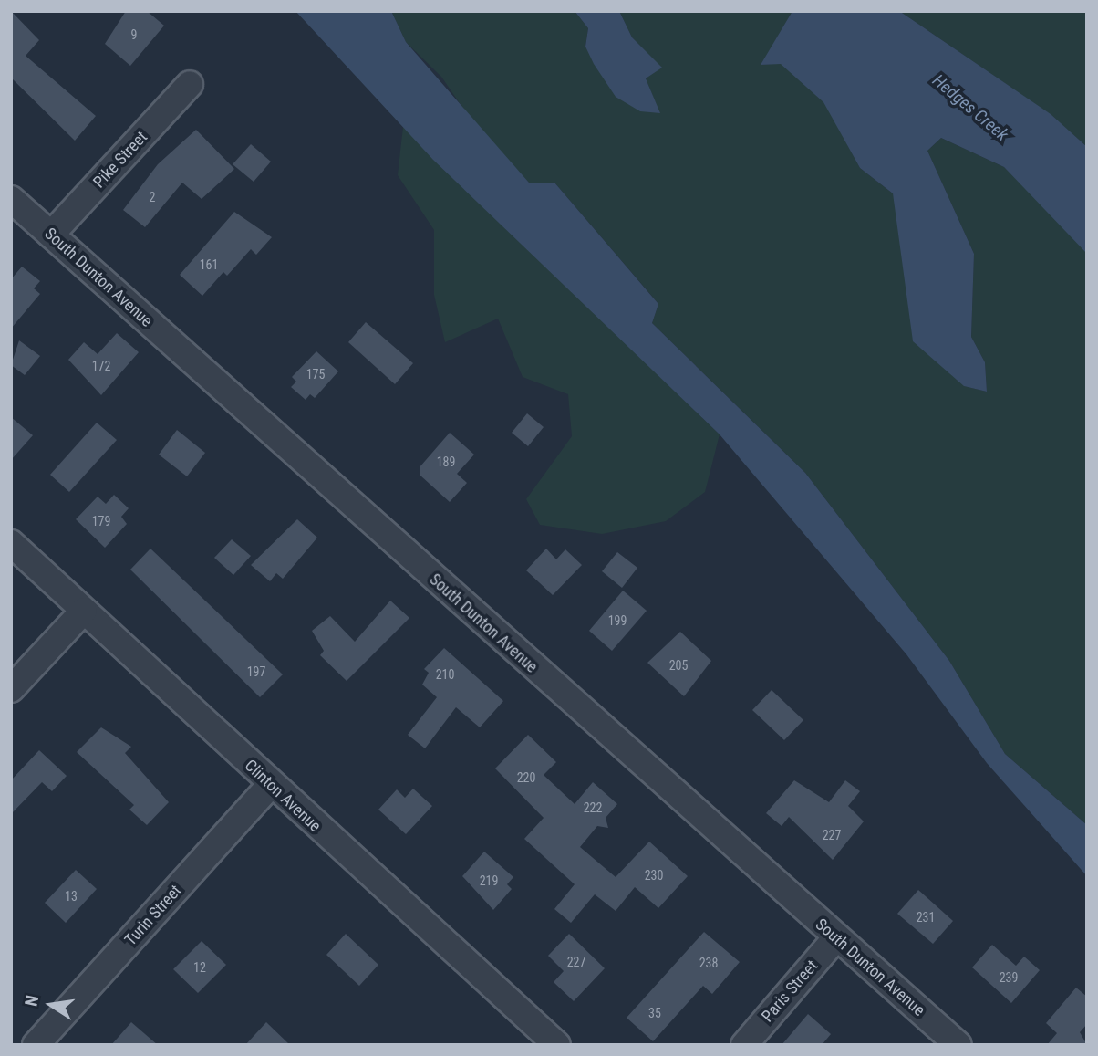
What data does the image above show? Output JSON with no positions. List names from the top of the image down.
{
  "streets": {
    "street": [
      "Pike Street",
      "South Dunton Avenue",
      "Clinton Avenue",
      "Turin Street",
      "Paris Street"
    ]
  },
  "crossings": [
    ["Pike Street", "South Dunton Avenue"],
    ["South Dunton Avenue", "Paris Street"],
    ["Clinton Avenue", "Turin Street"]
  ],
  "water": ["Hedges Creek"],
  "house_numbers": [
    "9",
    "2",
    "161",
    "172",
    "175",
    "189",
    "179",
    "199",
    "205",
    "197",
    "210",
    "220",
    "222",
    "227",
    "230",
    "219",
    "13",
    "231",
    "227",
    "238",
    "12",
    "239",
    "35"
  ],
  "north": "left"
}
